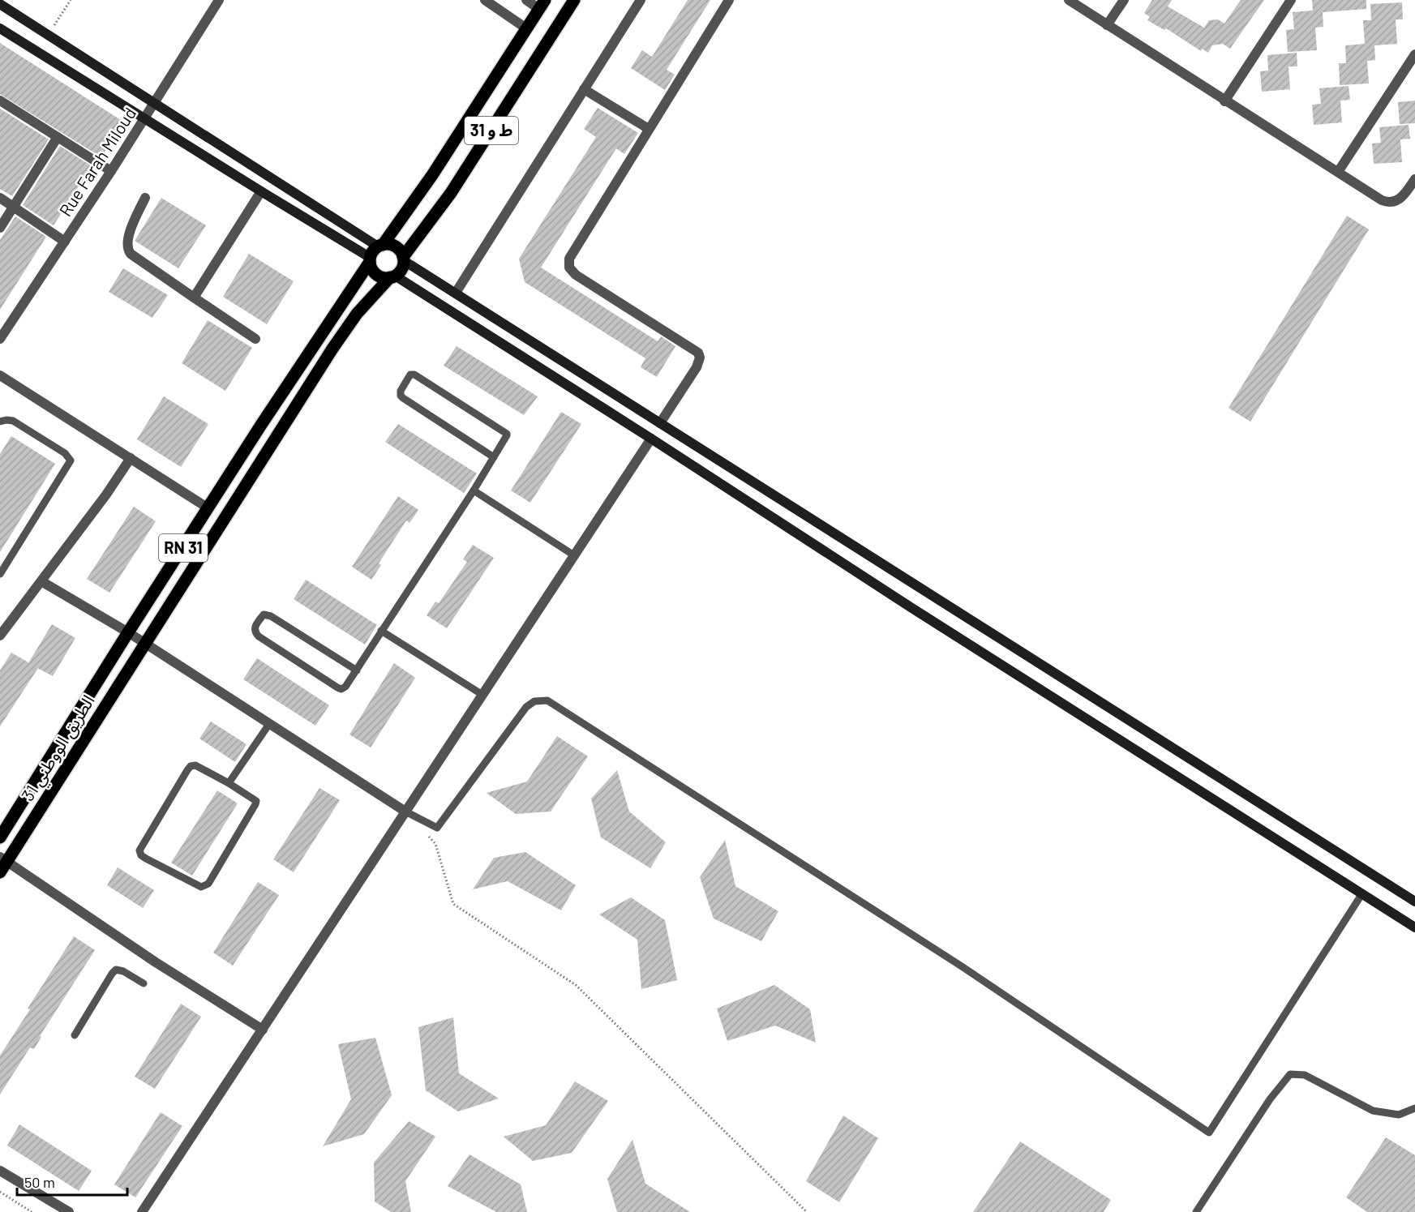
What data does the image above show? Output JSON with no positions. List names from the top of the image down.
{
  "streets": {
    "main road": ["ط و 31", "RN 31", "الطريق الووطني 31"],
    "street": ["Rue Farah Miloud"]
  },
  "crossings": [
    ["ط و 31", "RN 31"],
    ["ط و 31", "الطريق الووطني 31"],
    ["RN 31", "الطريق الووطني 31"]
  ],
  "scale_bar": "50 m"
}
